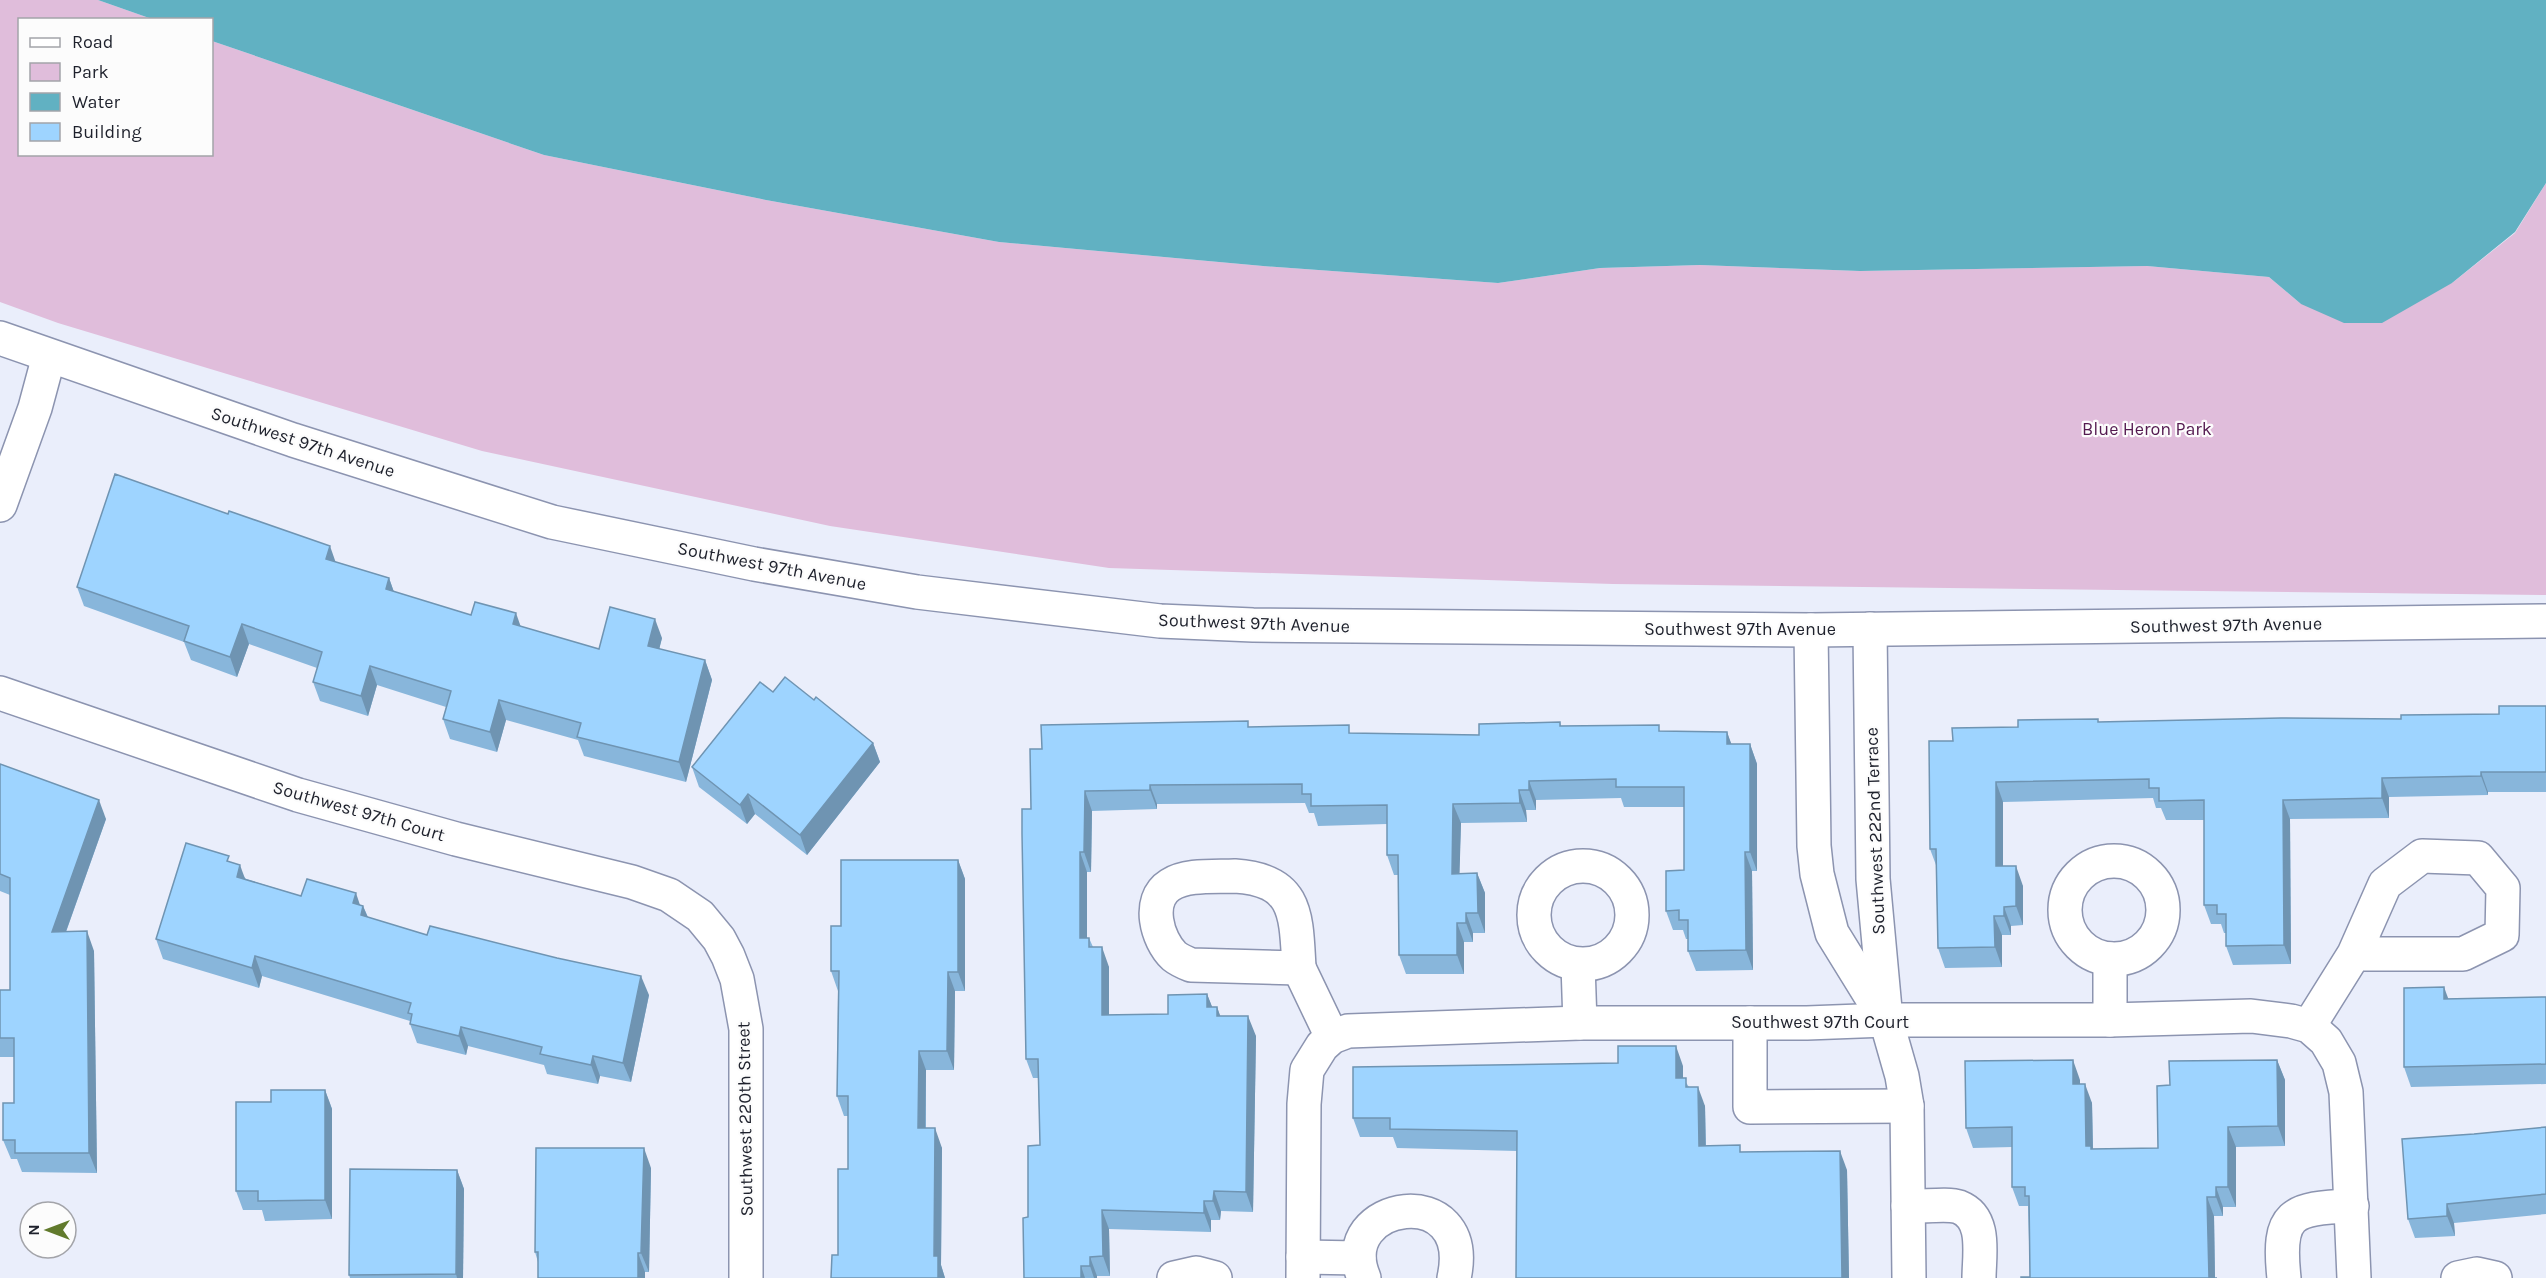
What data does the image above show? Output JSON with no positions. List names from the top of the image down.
{
  "streets": {
    "street": [
      "Southwest 97th Avenue",
      "Southwest 97th Court",
      "Southwest 222nd Terrace",
      "Southwest 220th Street"
    ]
  },
  "crossings": [
    ["Southwest 97th Avenue", "Southwest 222nd Terrace"],
    ["Southwest 97th Court", "Southwest 222nd Terrace"],
    ["Southwest 97th Court", "Southwest 220th Street"]
  ],
  "parks": ["Blue Heron Park"],
  "legend": [
    "Road",
    "Park",
    "Water",
    "Building"
  ],
  "north": "left"
}
